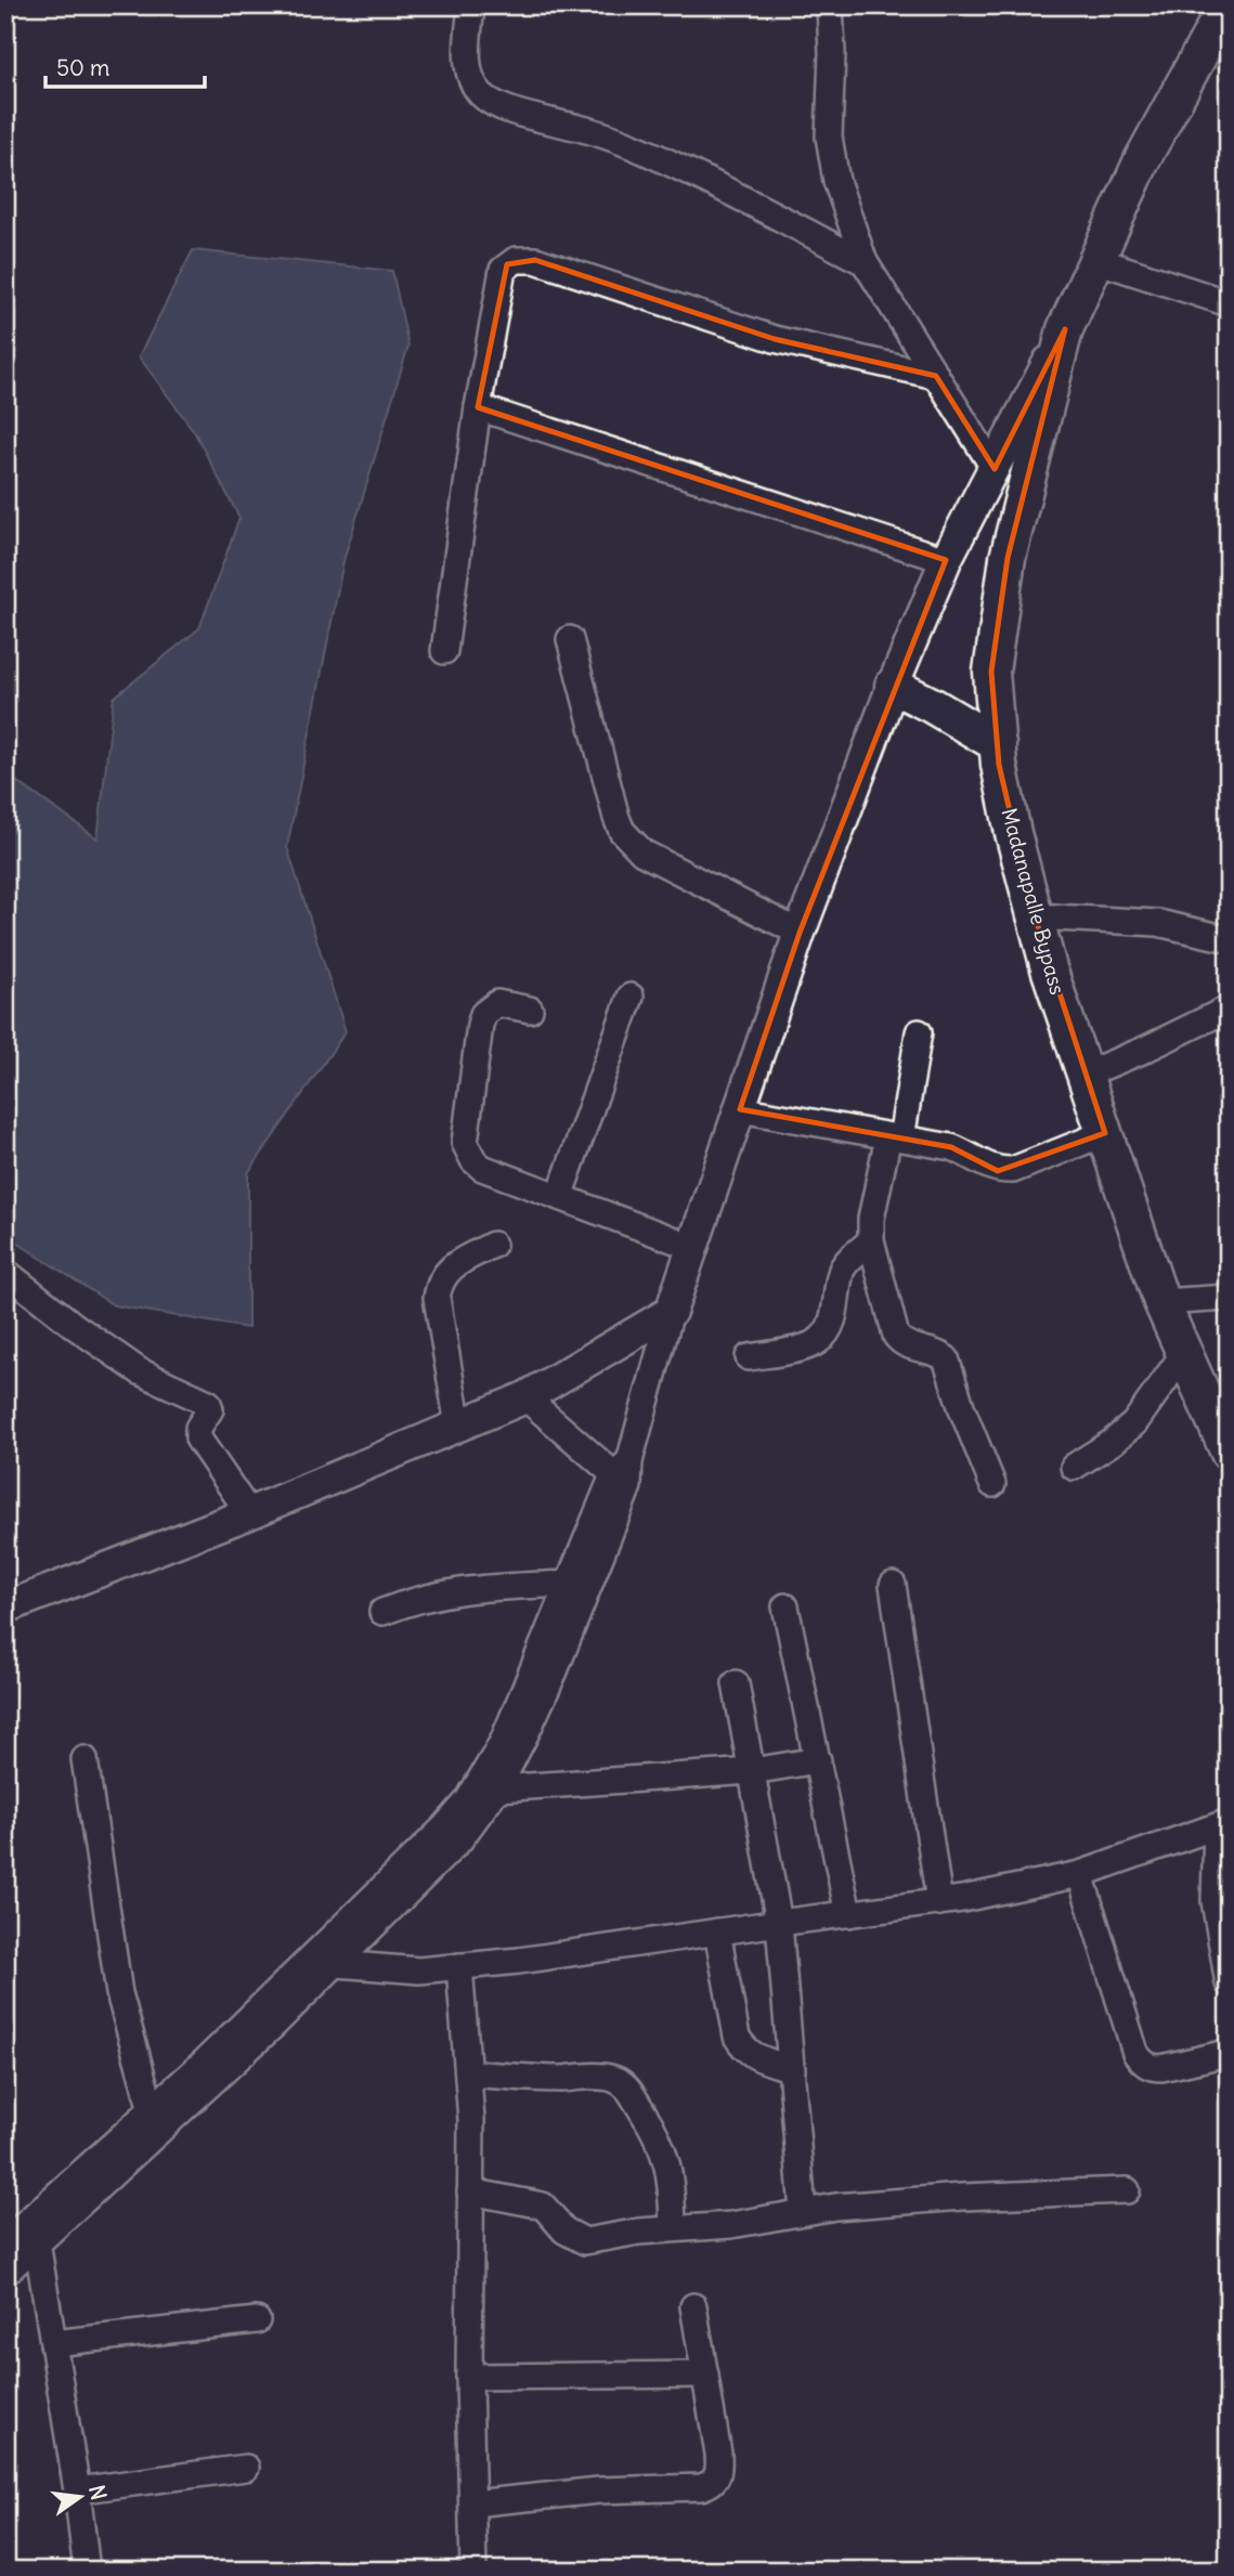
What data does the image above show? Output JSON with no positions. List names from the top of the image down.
{
  "streets": {
    "highway": ["Madanapalle Bypass"]
  },
  "scale_bar": "50 m",
  "north": "right"
}
